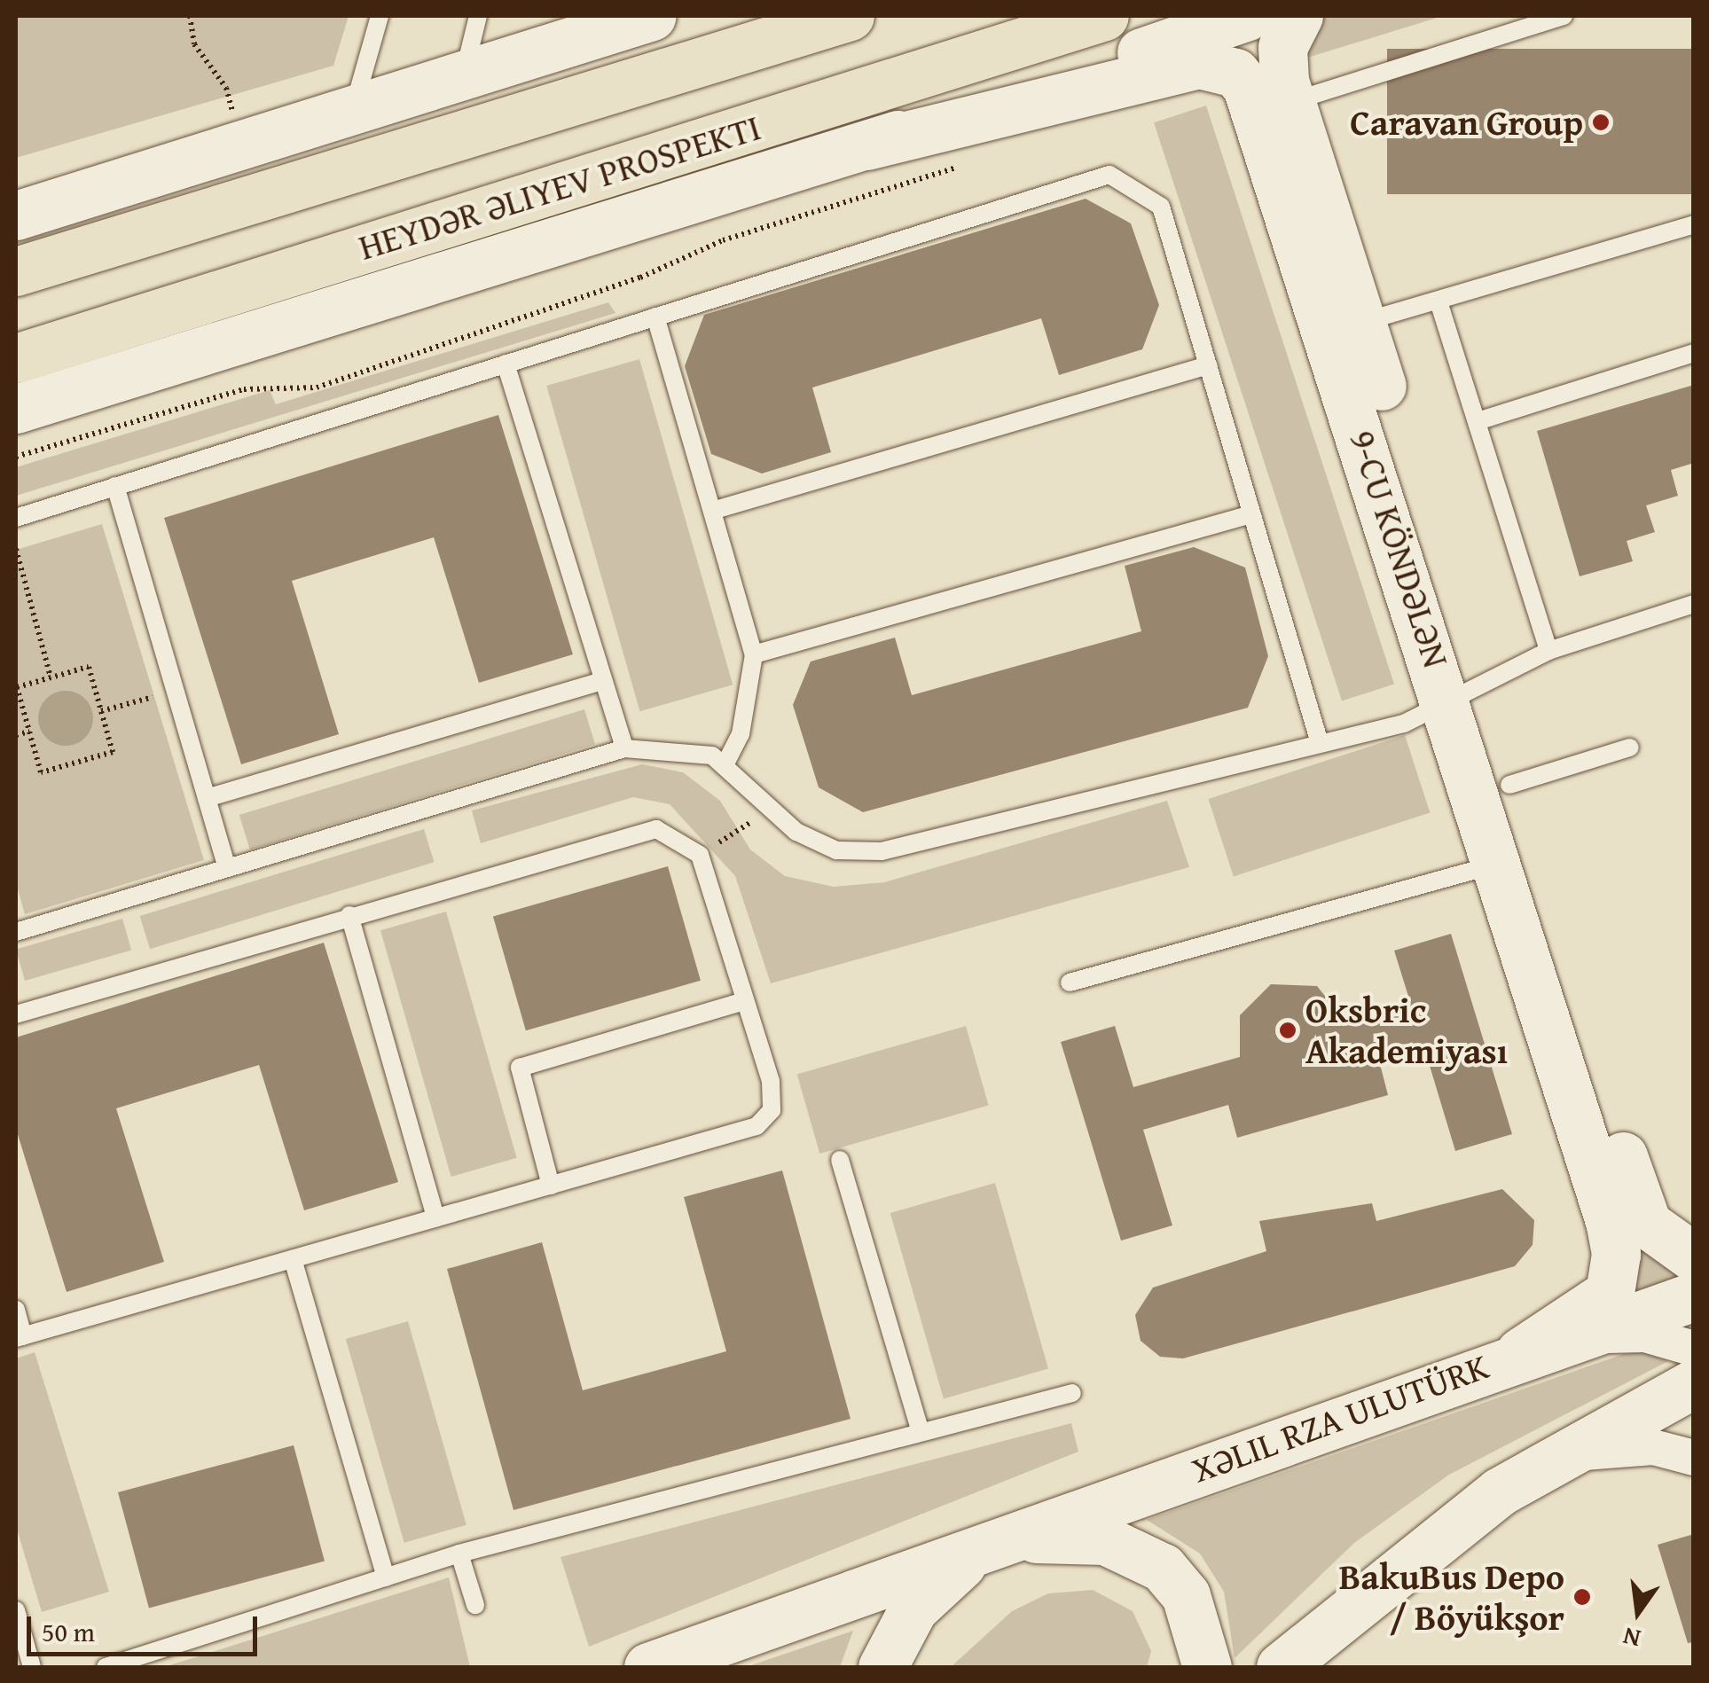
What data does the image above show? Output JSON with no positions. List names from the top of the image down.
{
  "streets": {
    "highway": ["HEYDƏR ƏLIYEV PROSPEKTI"],
    "main road": ["9-CU KÖNDƏLƏN", "XƏLIL RZA ULUTÜRK"]
  },
  "crossings": [
    ["9-CU KÖNDƏLƏN", "XƏLIL RZA ULUTÜRK"]
  ],
  "places": ["Caravan Group", "Oksbric Akademiyası", "BakuBus Depo / Böyükşor"],
  "scale_bar": "50 m",
  "north": "bottom"
}
